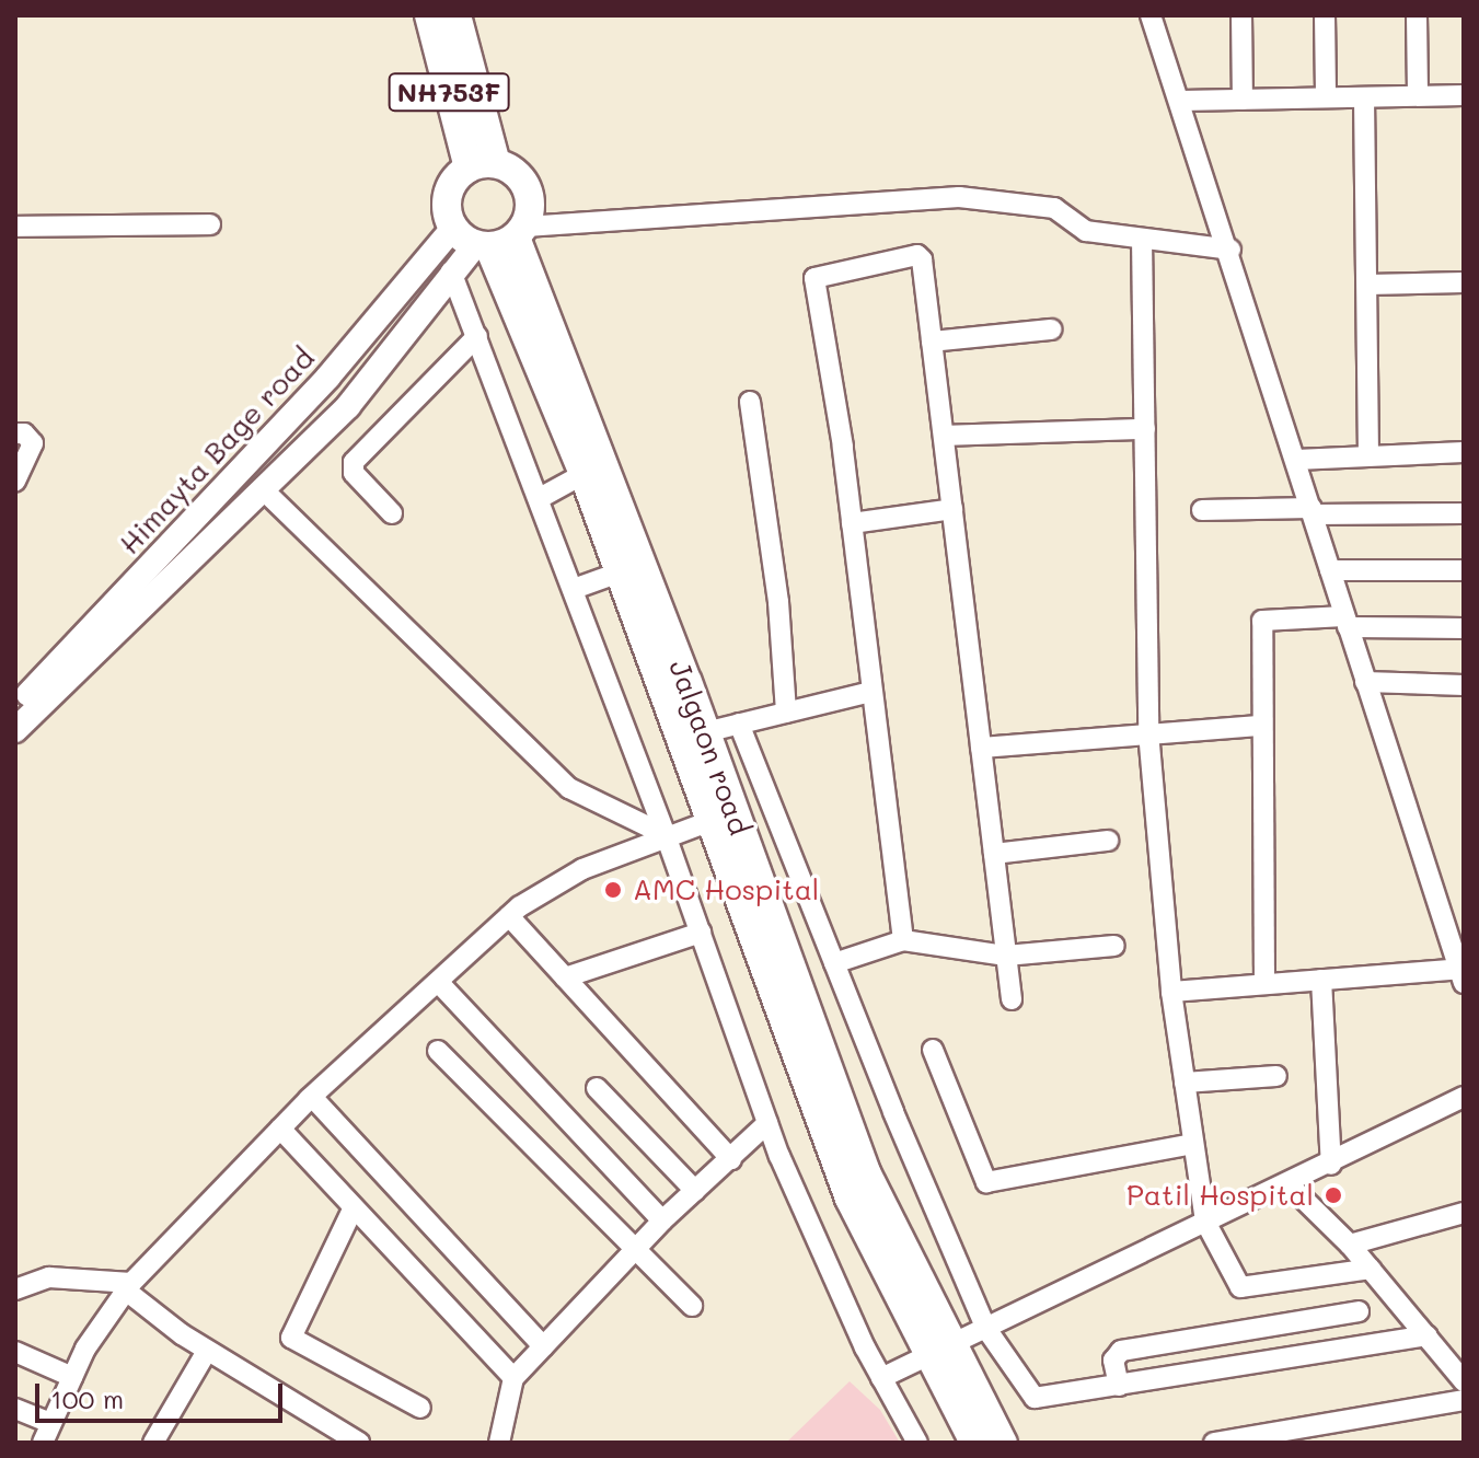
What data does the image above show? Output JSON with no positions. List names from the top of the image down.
{
  "streets": {
    "highway": ["NH753F", "Jalgaon road"],
    "main road": ["Himayta Bage road"]
  },
  "crossings": [
    ["NH753F", "Himayta Bage road"],
    ["NH753F", "Jalgaon road"],
    ["Himayta Bage road", "Jalgaon road"]
  ],
  "places": ["AMC Hospital", "Patil Hospital"],
  "scale_bar": "100 m"
}
